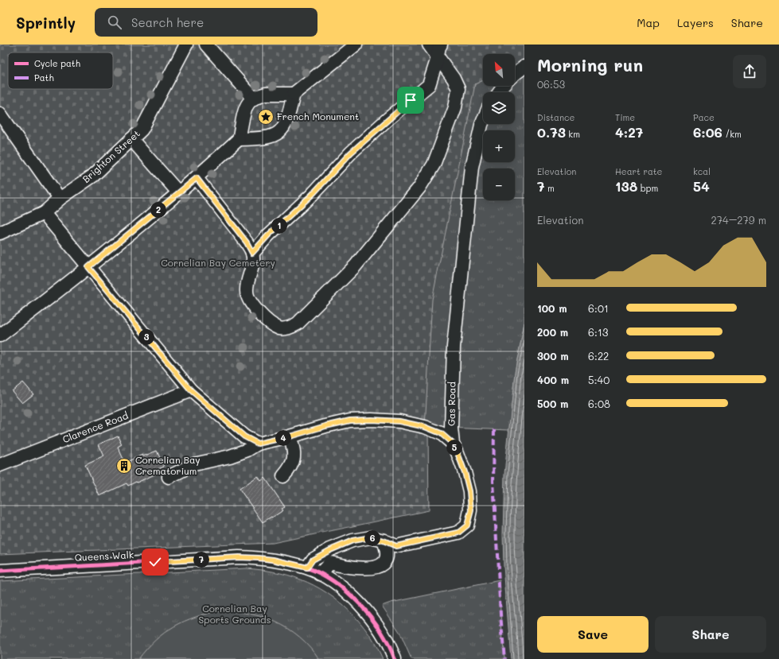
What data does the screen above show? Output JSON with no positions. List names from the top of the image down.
{
  "streets": {
    "street": [
      "Brighton Street",
      "Gas Road",
      "Clarence Road",
      "Queens Walk"
    ]
  },
  "crossings": [
    ["Gas Road", "Queens Walk"]
  ],
  "parks": ["Cornelian Bay Cemetery", "Cornelian Bay Sports Grounds"],
  "places": {
    "place": ["French Monument"],
    "building": ["Cornelian Bay Crematorium"]
  },
  "legend": ["Cycle path", "Path"],
  "north": "top left",
  "page": {
    "header": "Sprintly",
    "search": "Search here",
    "nav": ["Map", "Layers", "Share"],
    "heading": ["Morning run", "06:53"],
    "map_buttons": ["+", "−"],
    "stats": [
      ["Distance", "0.73 km"],
      ["Time", "4:27"],
      ["Pace", "6:06 /km"],
      ["Elevation", "7 m"],
      ["Heart rate", "138 bpm"],
      ["kcal", "54"]
    ],
    "pins": [
      "2",
      "1",
      "3",
      "4",
      "5",
      "6",
      "7"
    ],
    "chart": ["Elevation", "274–279 m"],
    "list": [
      {
        "name": "100 m",
        "note": "6:01"
      },
      {
        "name": "200 m",
        "note": "6:13"
      },
      {
        "name": "300 m",
        "note": "6:22"
      },
      {
        "name": "400 m",
        "note": "5:40"
      },
      {
        "name": "500 m",
        "note": "6:08"
      }
    ],
    "buttons": ["Save", "Share"]
  }
}
